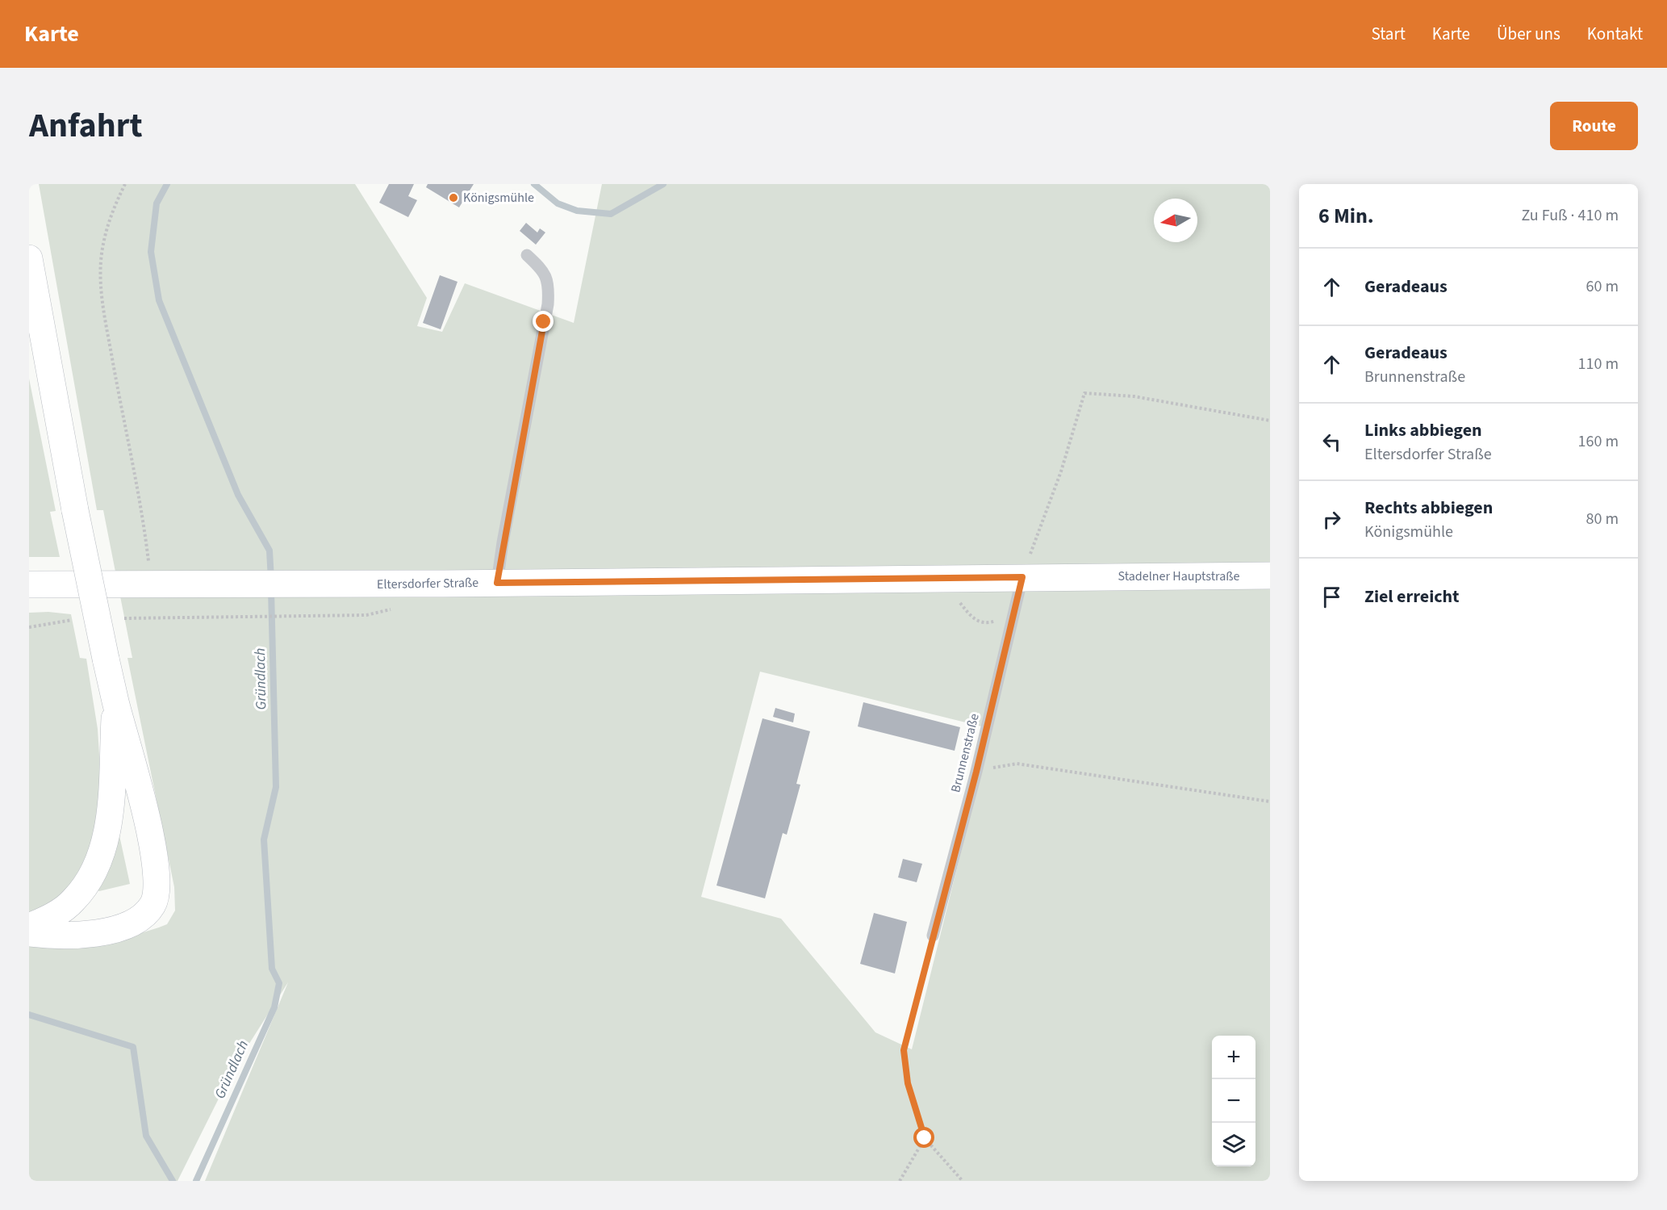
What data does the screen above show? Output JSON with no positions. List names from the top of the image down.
{
  "streets": {
    "main road": ["Stadelner Hauptstraße", "Eltersdorfer Straße"],
    "lane": ["Brunnenstraße"]
  },
  "crossings": [
    ["Stadelner Hauptstraße", "Eltersdorfer Straße"],
    ["Eltersdorfer Straße", "Brunnenstraße"]
  ],
  "water": ["Gründlach"],
  "places": ["Königsmühle"],
  "north": "left",
  "page": {
    "header": "Karte",
    "nav": [
      "Start",
      "Karte",
      "Über uns",
      "Kontakt"
    ],
    "title": "Anfahrt",
    "buttons": "Route",
    "heading": ["6 Min.", "Zu Fuß · 410 m"],
    "list": [
      ["Geradeaus", "60 m"],
      ["Geradeaus", "Brunnenstraße", "110 m"],
      ["Links abbiegen", "Eltersdorfer Straße", "160 m"],
      ["Rechts abbiegen", "Königsmühle", "80 m"],
      "Ziel erreicht"
    ],
    "map_buttons": ["+", "−"]
  }
}
